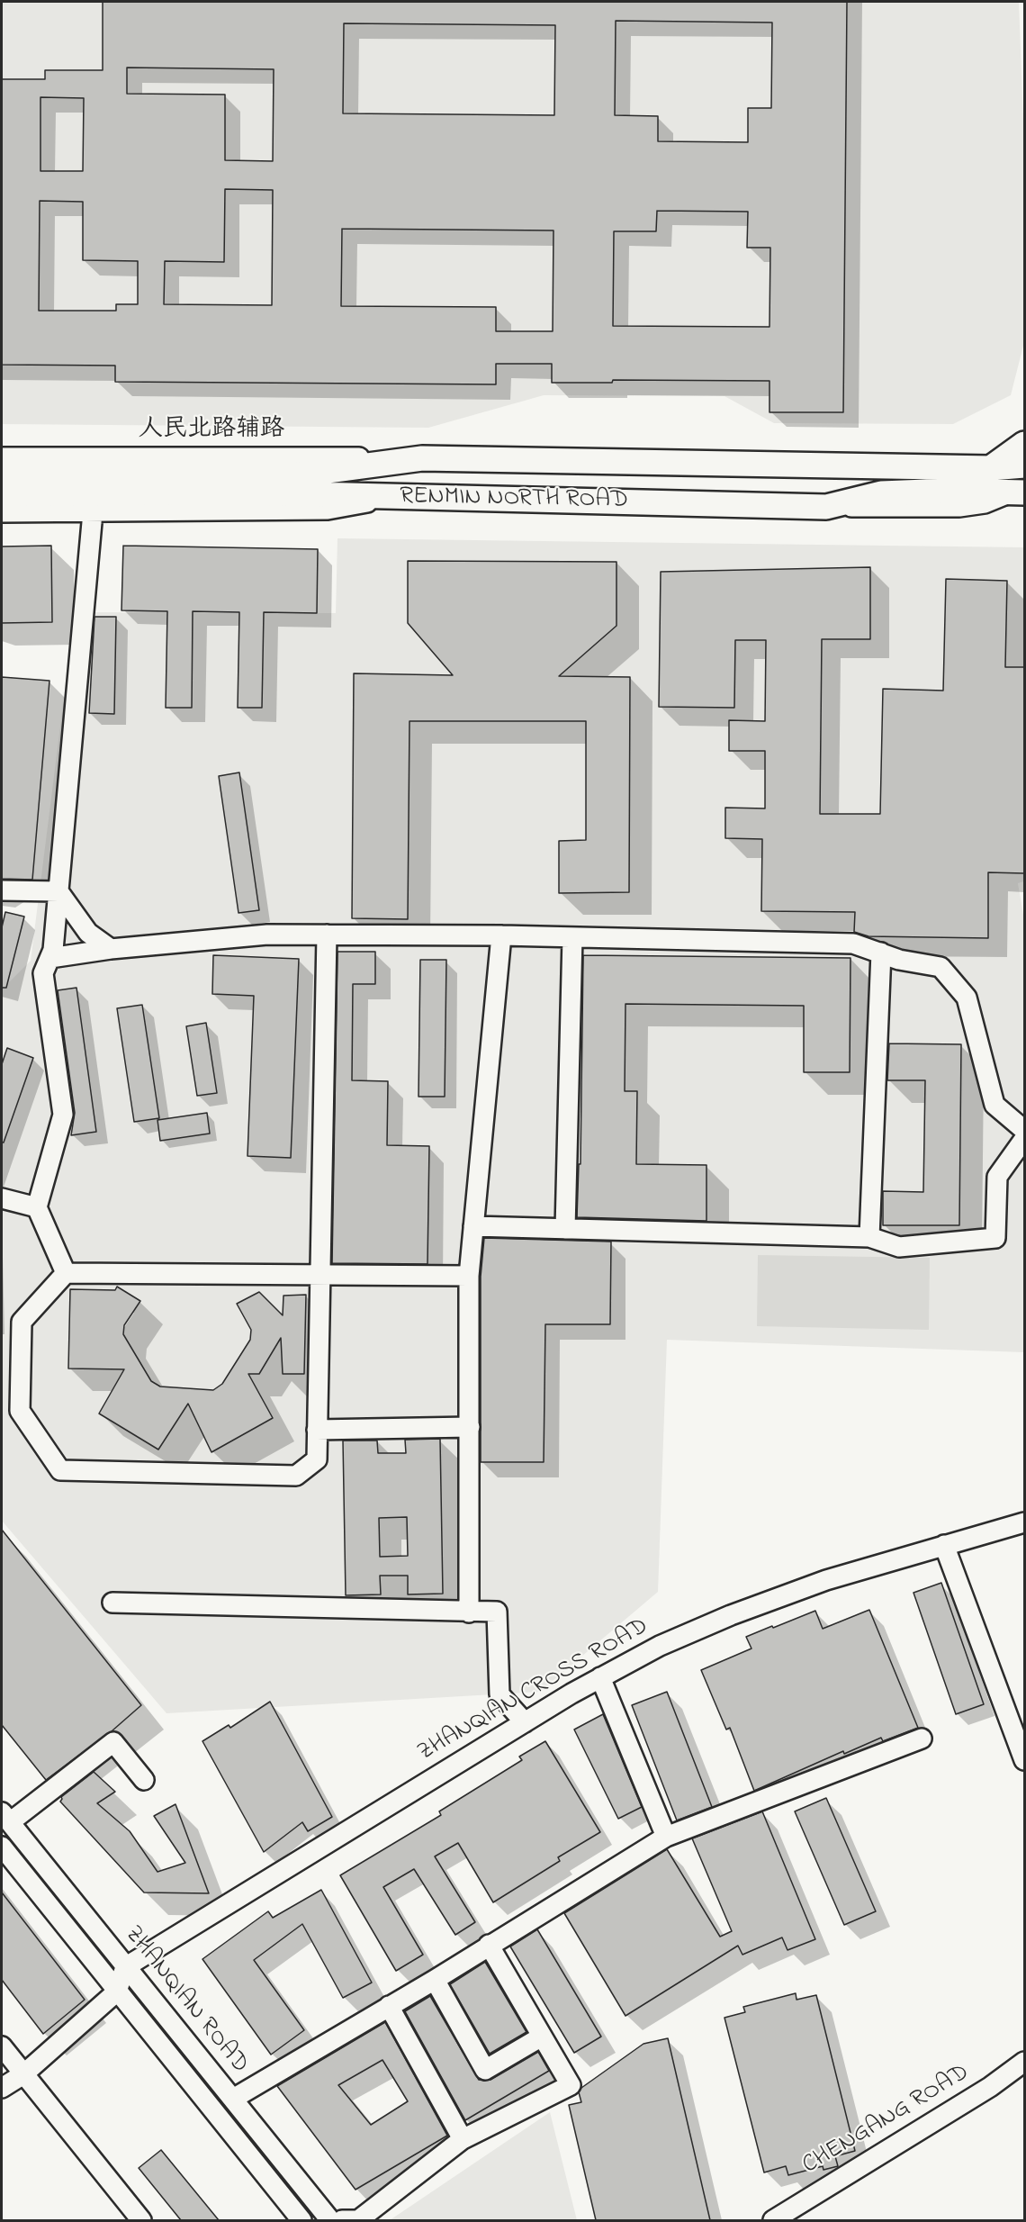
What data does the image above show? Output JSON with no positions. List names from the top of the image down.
{
  "streets": {
    "main road": ["RENMIN NORTH ROAD"],
    "street": [
      "人民北路辅路",
      "ZHANQIAN CROSS ROAD",
      "ZHANQIAN ROAD",
      "CHENGANG ROAD"
    ]
  },
  "crossings": [
    ["人民北路辅路", "RENMIN NORTH ROAD"],
    ["ZHANQIAN CROSS ROAD", "ZHANQIAN ROAD"]
  ]
}
